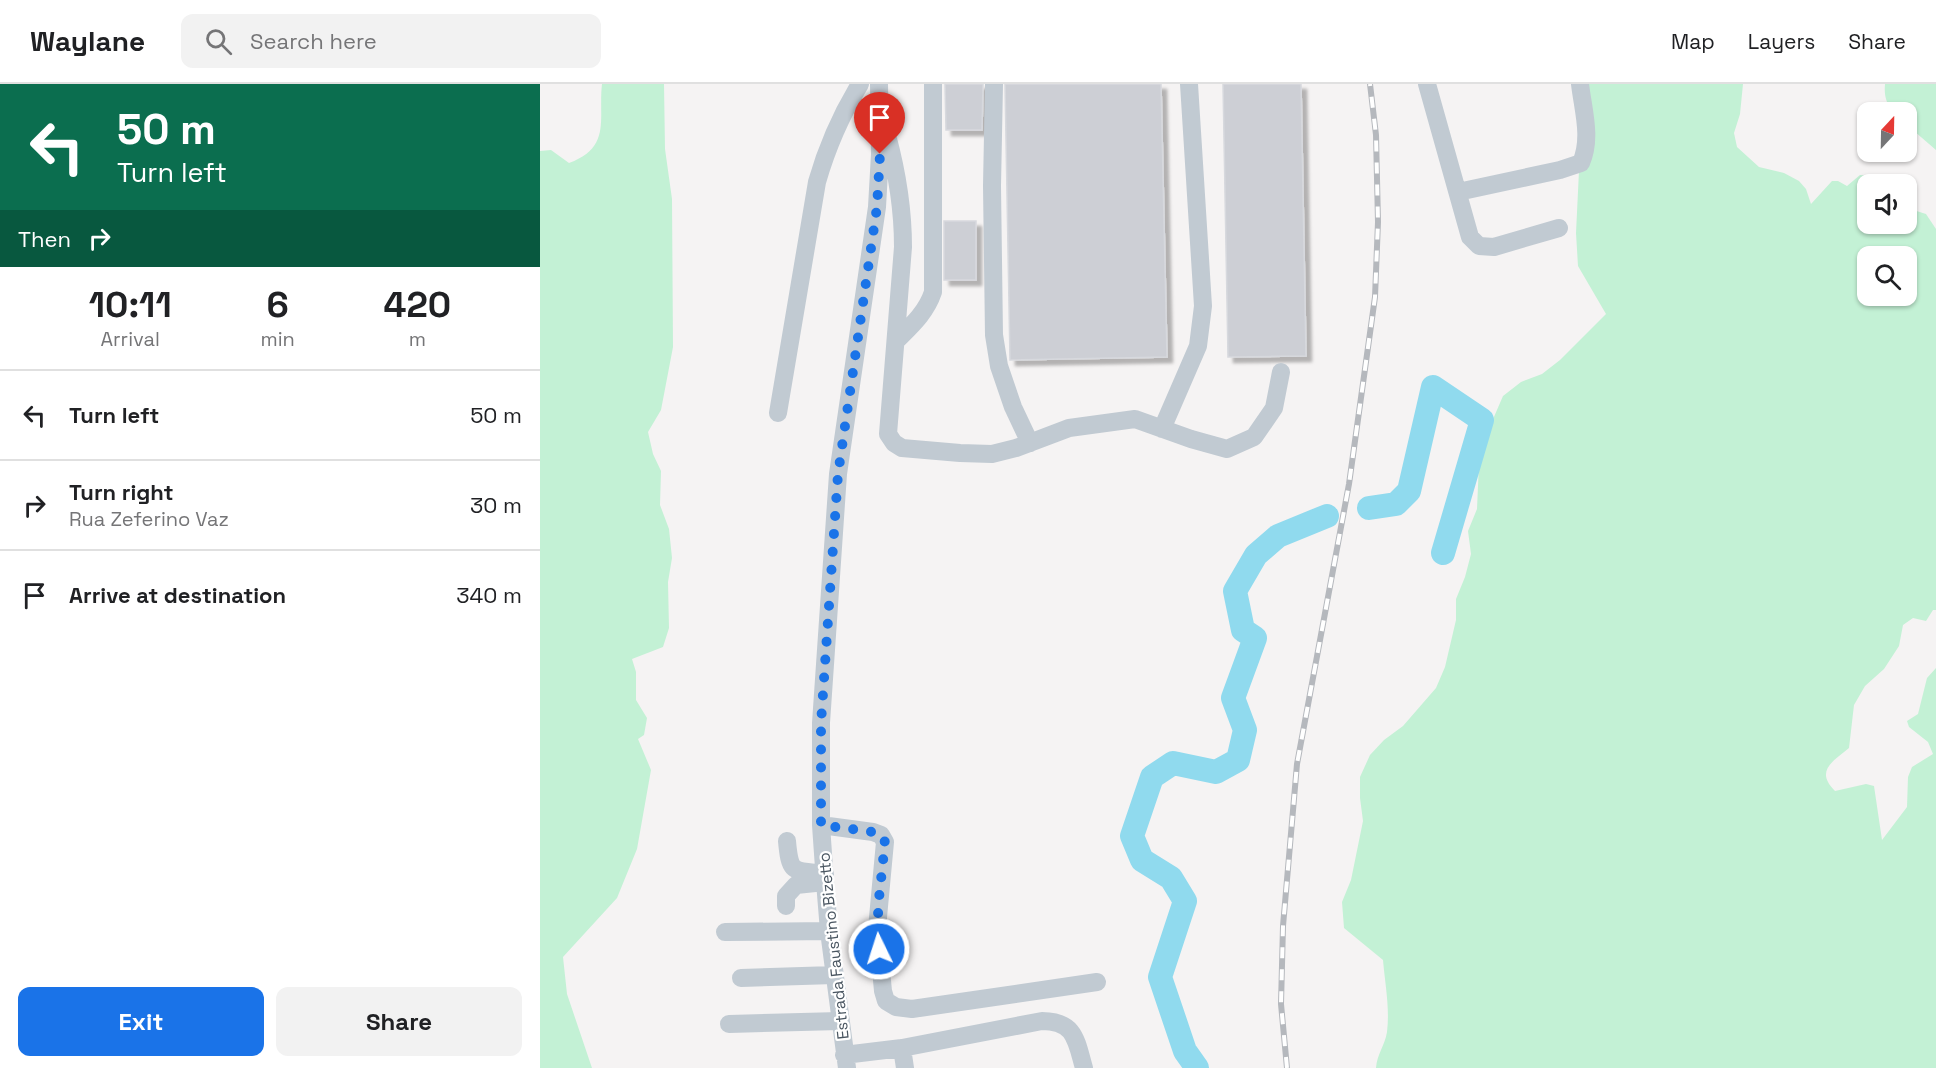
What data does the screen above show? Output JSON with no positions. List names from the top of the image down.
{
  "streets": {
    "street": ["Estrada Faustino Bizetto"]
  },
  "north": "top",
  "page": {
    "header": "Waylane",
    "search": "Search here",
    "nav": ["Map", "Layers", "Share"],
    "turn": ["50 m", "Turn left"],
    "then": "Then",
    "eta": [
      "10:11",
      "Arrival",
      "6",
      "min",
      "420",
      "m"
    ],
    "list": [
      {
        "name": "Turn left",
        "value": "50 m"
      },
      {
        "name": "Turn right",
        "note": "Rua Zeferino Vaz",
        "value": "30 m"
      },
      {
        "name": "Arrive at destination",
        "value": "340 m"
      }
    ],
    "buttons": ["Exit", "Share"]
  }
}
